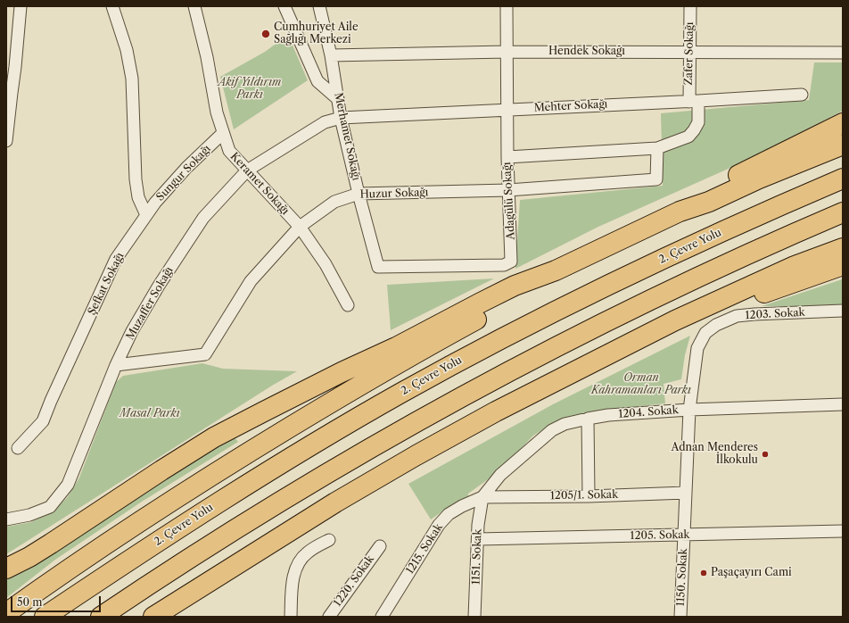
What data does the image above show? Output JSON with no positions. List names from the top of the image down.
{
  "streets": {
    "highway": ["2. Çevre Yolu"],
    "street": [
      "Hendek Sokağı",
      "Zafer Sokağı",
      "Mehter Sokağı",
      "Merhamet Sokağı",
      "Sungur Sokağı",
      "Keramet Sokağı",
      "Huzur Sokağı",
      "Adagülü Sokağı",
      "Şefkat Sokağı",
      "Muzaffer Sokağı",
      "1203. Sokak",
      "1204. Sokak",
      "1205/1. Sokak",
      "1205. Sokak",
      "1215. Sokak",
      "1151. Sokak",
      "1150. Sokak",
      "1220. Sokak"
    ]
  },
  "crossings": [
    ["Hendek Sokağı", "Zafer Sokağı"],
    ["Hendek Sokağı", "Merhamet Sokağı"],
    ["Hendek Sokağı", "Adagülü Sokağı"],
    ["Zafer Sokağı", "Mehter Sokağı"],
    ["Zafer Sokağı", "Huzur Sokağı"],
    ["Zafer Sokağı", "Adagülü Sokağı"],
    ["Mehter Sokağı", "Merhamet Sokağı"],
    ["Mehter Sokağı", "Adagülü Sokağı"],
    ["Mehter Sokağı", "Muzaffer Sokağı"],
    ["Merhamet Sokağı", "Huzur Sokağı"],
    ["Merhamet Sokağı", "Adagülü Sokağı"],
    ["Merhamet Sokağı", "Muzaffer Sokağı"],
    ["Sungur Sokağı", "Keramet Sokağı"],
    ["Sungur Sokağı", "Şefkat Sokağı"],
    ["Keramet Sokağı", "Huzur Sokağı"],
    ["Keramet Sokağı", "Muzaffer Sokağı"],
    ["Huzur Sokağı", "Adagülü Sokağı"],
    ["Huzur Sokağı", "Muzaffer Sokağı"],
    ["1203. Sokak", "1204. Sokak"],
    ["1203. Sokak", "1150. Sokak"],
    ["1204. Sokak", "1205/1. Sokak"],
    ["1204. Sokak", "1215. Sokak"],
    ["1204. Sokak", "1151. Sokak"],
    ["1204. Sokak", "1150. Sokak"],
    ["1205/1. Sokak", "1215. Sokak"],
    ["1205/1. Sokak", "1151. Sokak"],
    ["1205/1. Sokak", "1150. Sokak"],
    ["1205. Sokak", "1151. Sokak"],
    ["1205. Sokak", "1150. Sokak"],
    ["1215. Sokak", "1151. Sokak"]
  ],
  "parks": ["Akif Yıldırım Parkı", "Orman Kahramanları Parkı", "Masal Parkı"],
  "places": ["Cumhuriyet Aile Sağlığı Merkezi", "Adnan Menderes İlkokulu", "Paşaçayırı Cami"],
  "scale_bar": "50 m"
}
